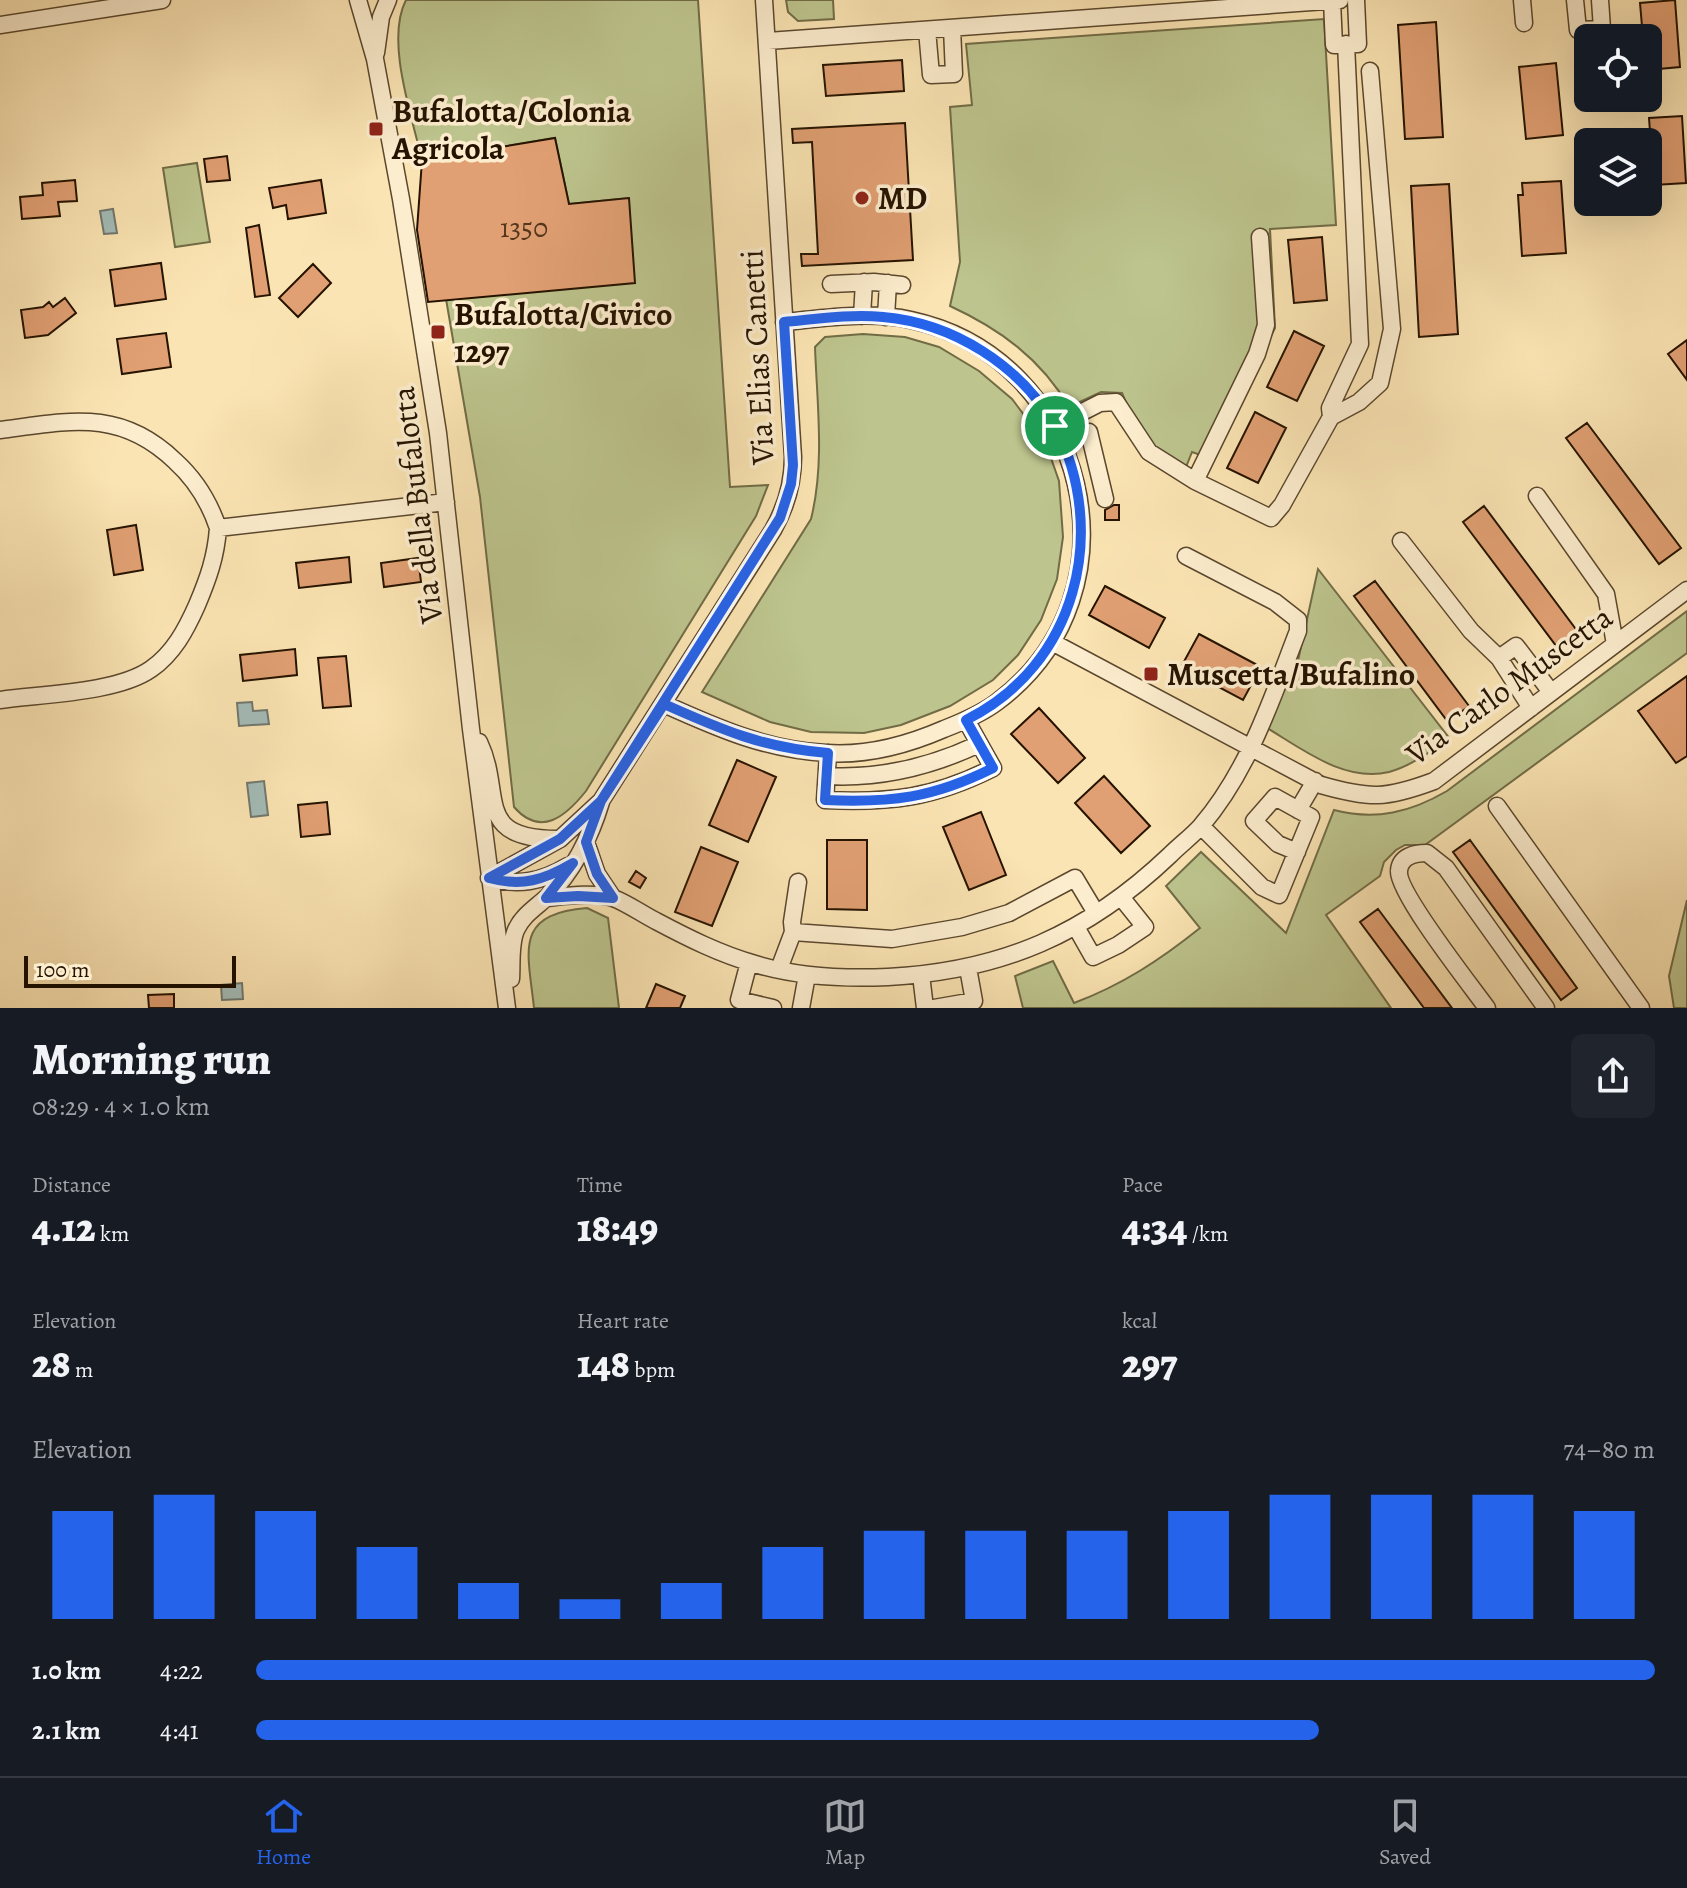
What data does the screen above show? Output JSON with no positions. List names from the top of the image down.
{
  "streets": {
    "street": ["Via Elias Canetti", "Via della Bufalotta", "Via Carlo Muscetta"]
  },
  "places": {
    "transit": ["Bufalotta/Colonia Agricola", "Bufalotta/Civico 1297", "Muscetta/Bufalino"],
    "other": ["MD"]
  },
  "house_numbers": ["1350"],
  "scale_bar": "100 m",
  "page": {
    "scale": "100 m",
    "heading": ["Morning run", "08:29 · 4 × 1.0 km"],
    "stats": [
      ["Distance", "4.12 km"],
      ["Time", "18:49"],
      ["Pace", "4:34 /km"],
      ["Elevation", "28 m"],
      ["Heart rate", "148 bpm"],
      ["kcal", "297"]
    ],
    "chart": ["Elevation", "74–80 m"],
    "list": [
      {
        "name": "1.0 km",
        "note": "4:22"
      },
      {
        "name": "2.1 km",
        "note": "4:41"
      }
    ],
    "tabs": ["Home", "Map", "Saved"]
  }
}
